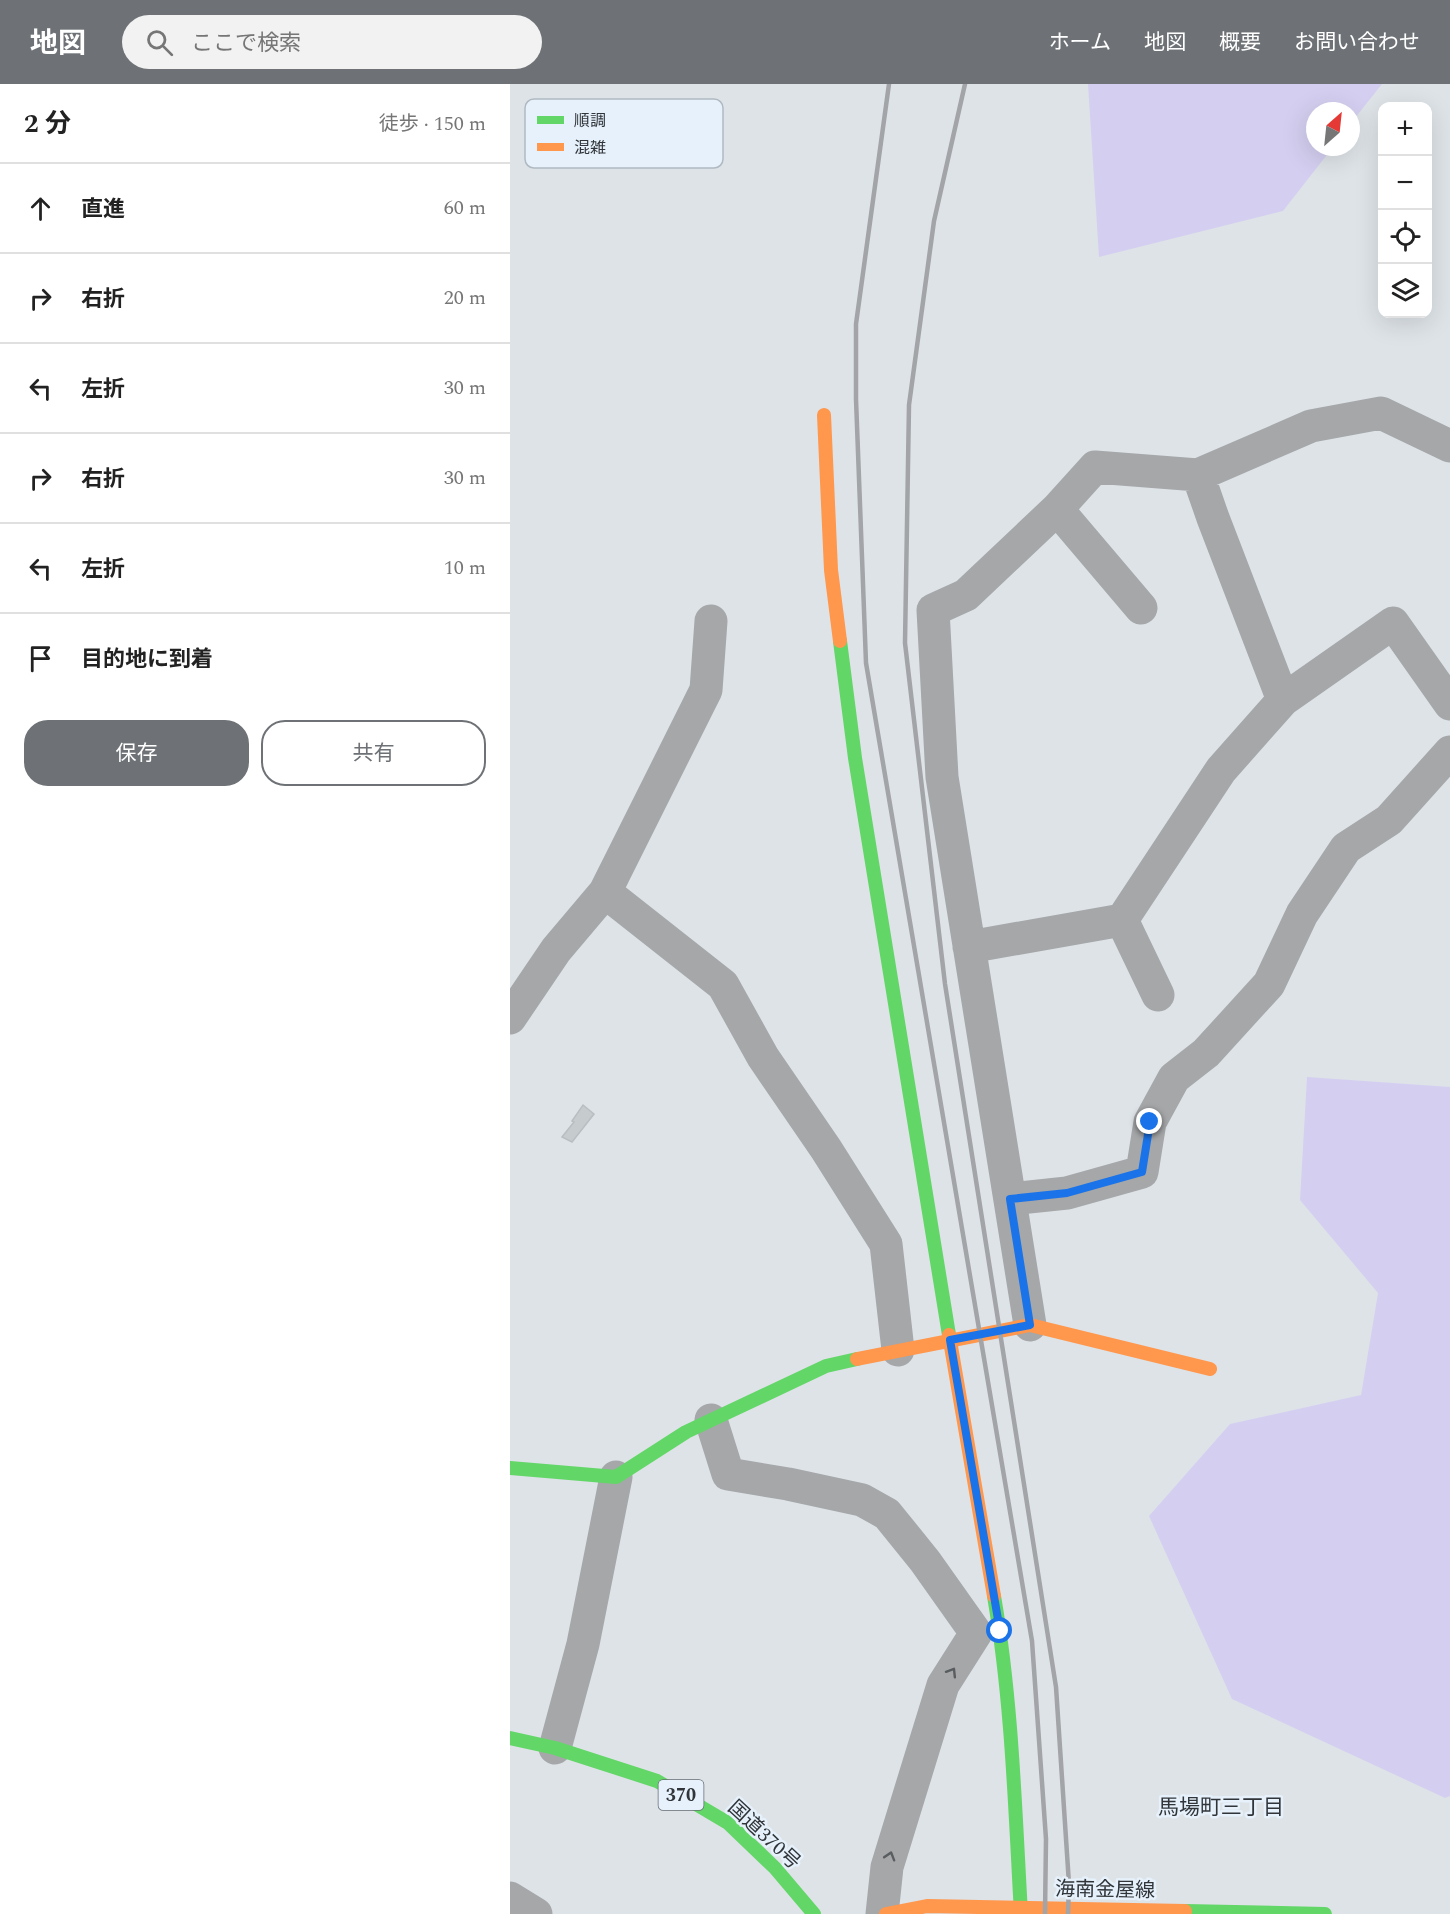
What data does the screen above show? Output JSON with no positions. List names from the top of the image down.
{
  "streets": {
    "main road": ["370", "国道370号", "海南金屋線"]
  },
  "districts": ["馬場町三丁目"],
  "legend": ["順調", "混雑"],
  "north": "top right",
  "page": {
    "header": "地図",
    "search": "ここで検索",
    "nav": [
      "ホーム",
      "地図",
      "概要",
      "お問い合わせ"
    ],
    "heading": ["2 分", "徒歩 · 150 m"],
    "map_buttons": ["+", "−"],
    "list": [
      ["直進", "60 m"],
      ["右折", "20 m"],
      ["左折", "30 m"],
      ["右折", "30 m"],
      ["左折", "10 m"],
      "目的地に到着"
    ],
    "buttons": ["保存", "共有"]
  }
}
